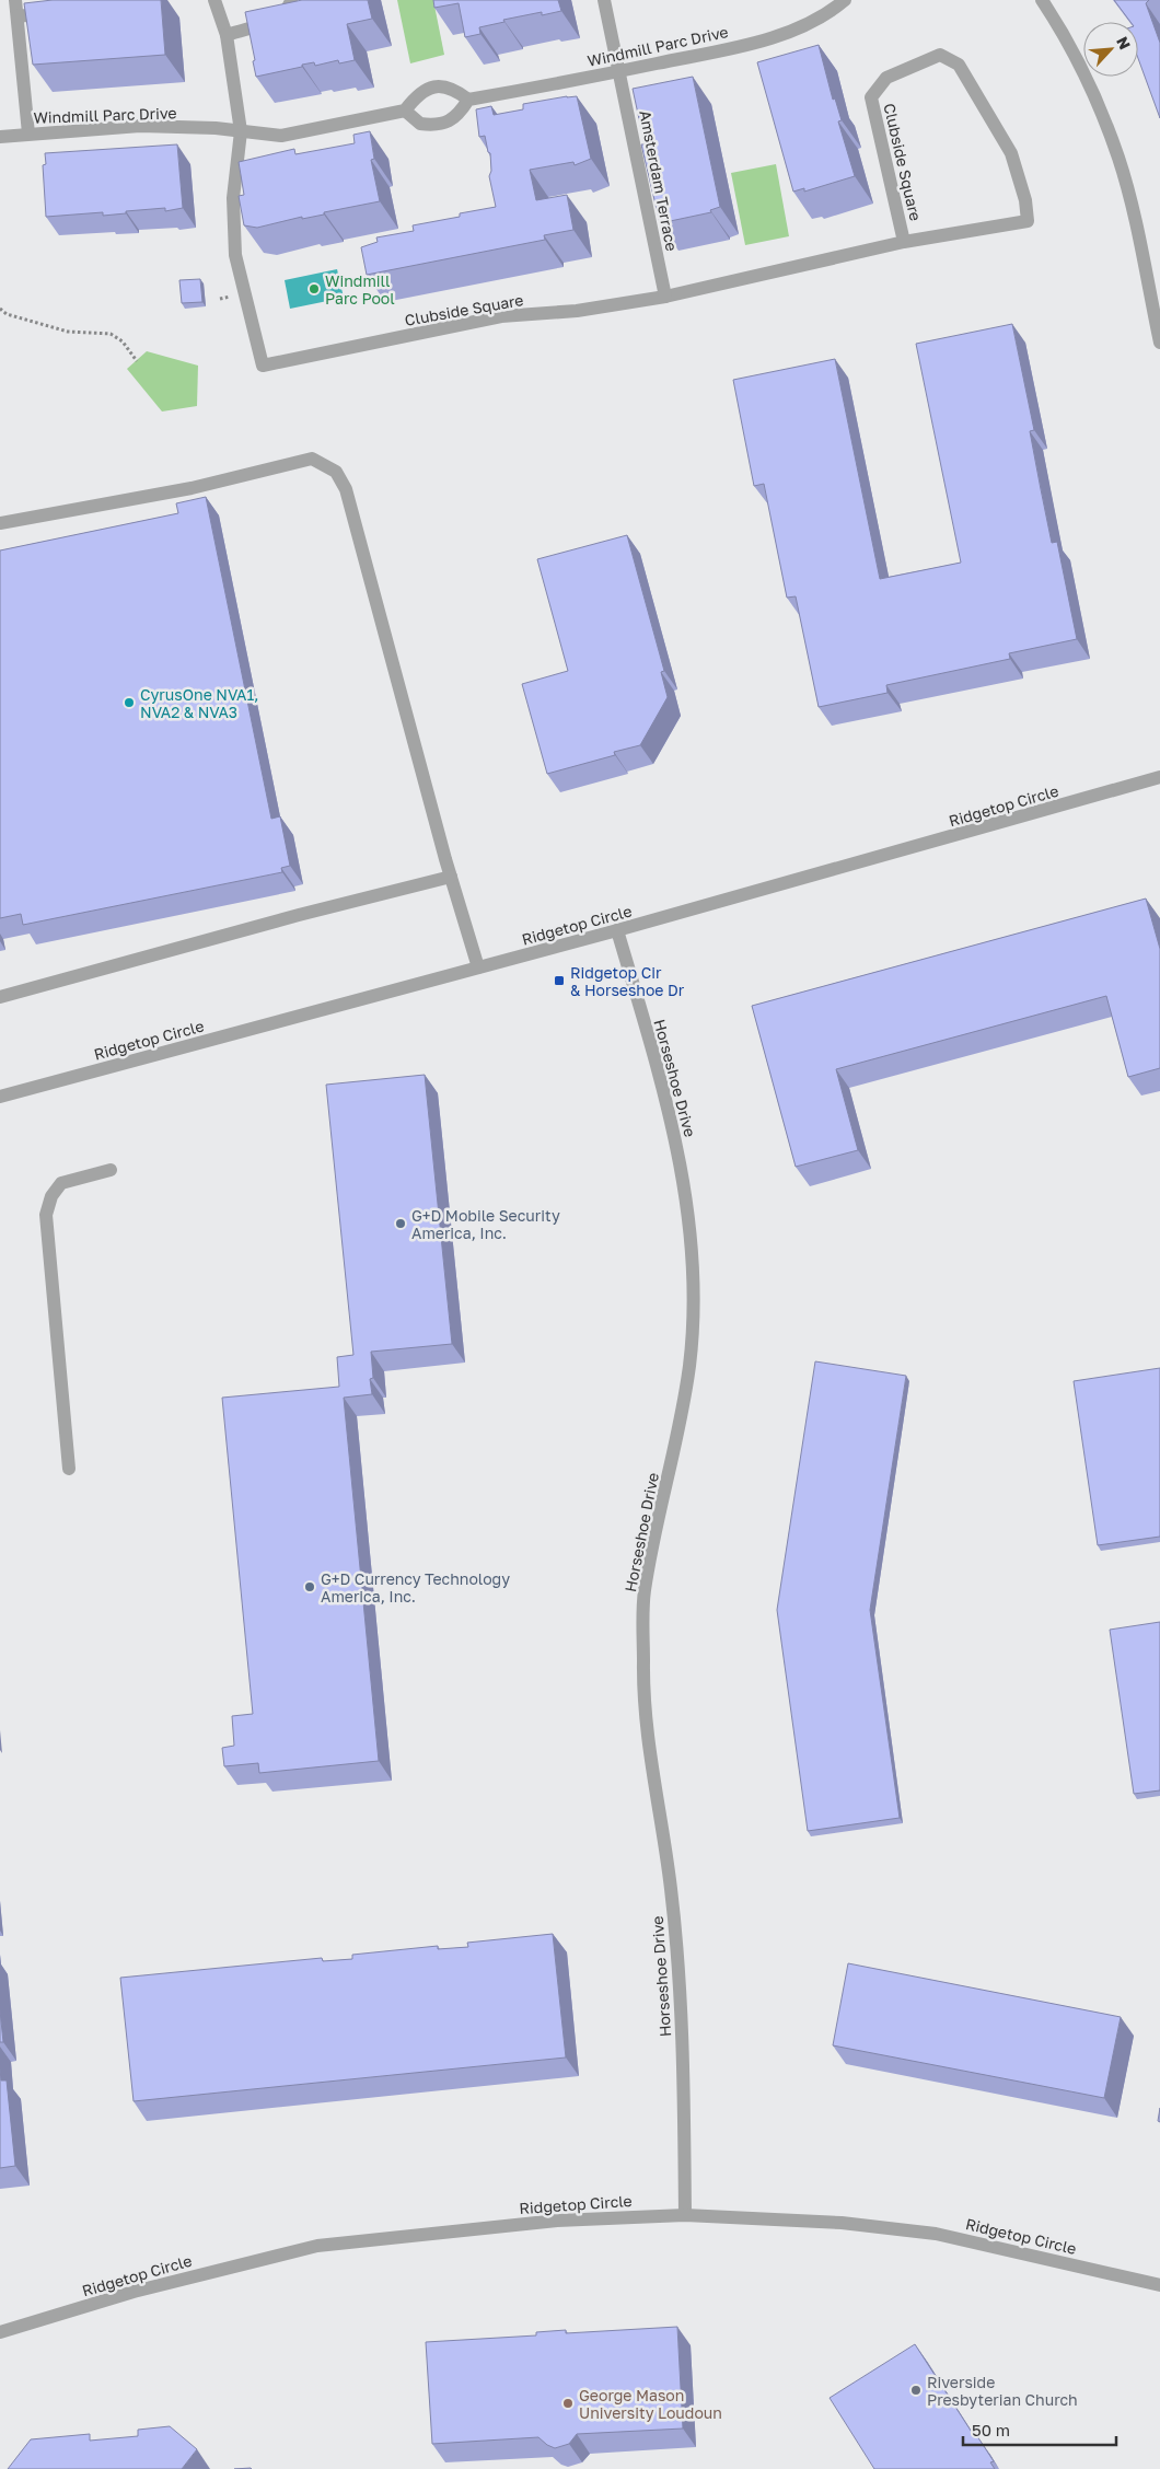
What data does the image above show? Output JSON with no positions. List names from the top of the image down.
{
  "streets": {
    "street": [
      "Windmill Parc Drive",
      "Clubside Square",
      "Amsterdam Terrace",
      "Ridgetop Circle",
      "Horseshoe Drive"
    ]
  },
  "crossings": [
    ["Windmill Parc Drive", "Clubside Square"],
    ["Windmill Parc Drive", "Amsterdam Terrace"],
    ["Clubside Square", "Amsterdam Terrace"],
    ["Ridgetop Circle", "Horseshoe Drive"]
  ],
  "places": {
    "other": [
      "Windmill Parc Pool",
      "CyrusOne NVA1, NVA2 & NVA3",
      "G+D Mobile Security America, Inc.",
      "G+D Currency Technology America, Inc.",
      "Riverside Presbyterian Church",
      "George Mason University Loudoun"
    ],
    "transit": ["Ridgetop Cir & Horseshoe Dr"]
  },
  "scale_bar": "50 m",
  "north": "top right"
}
